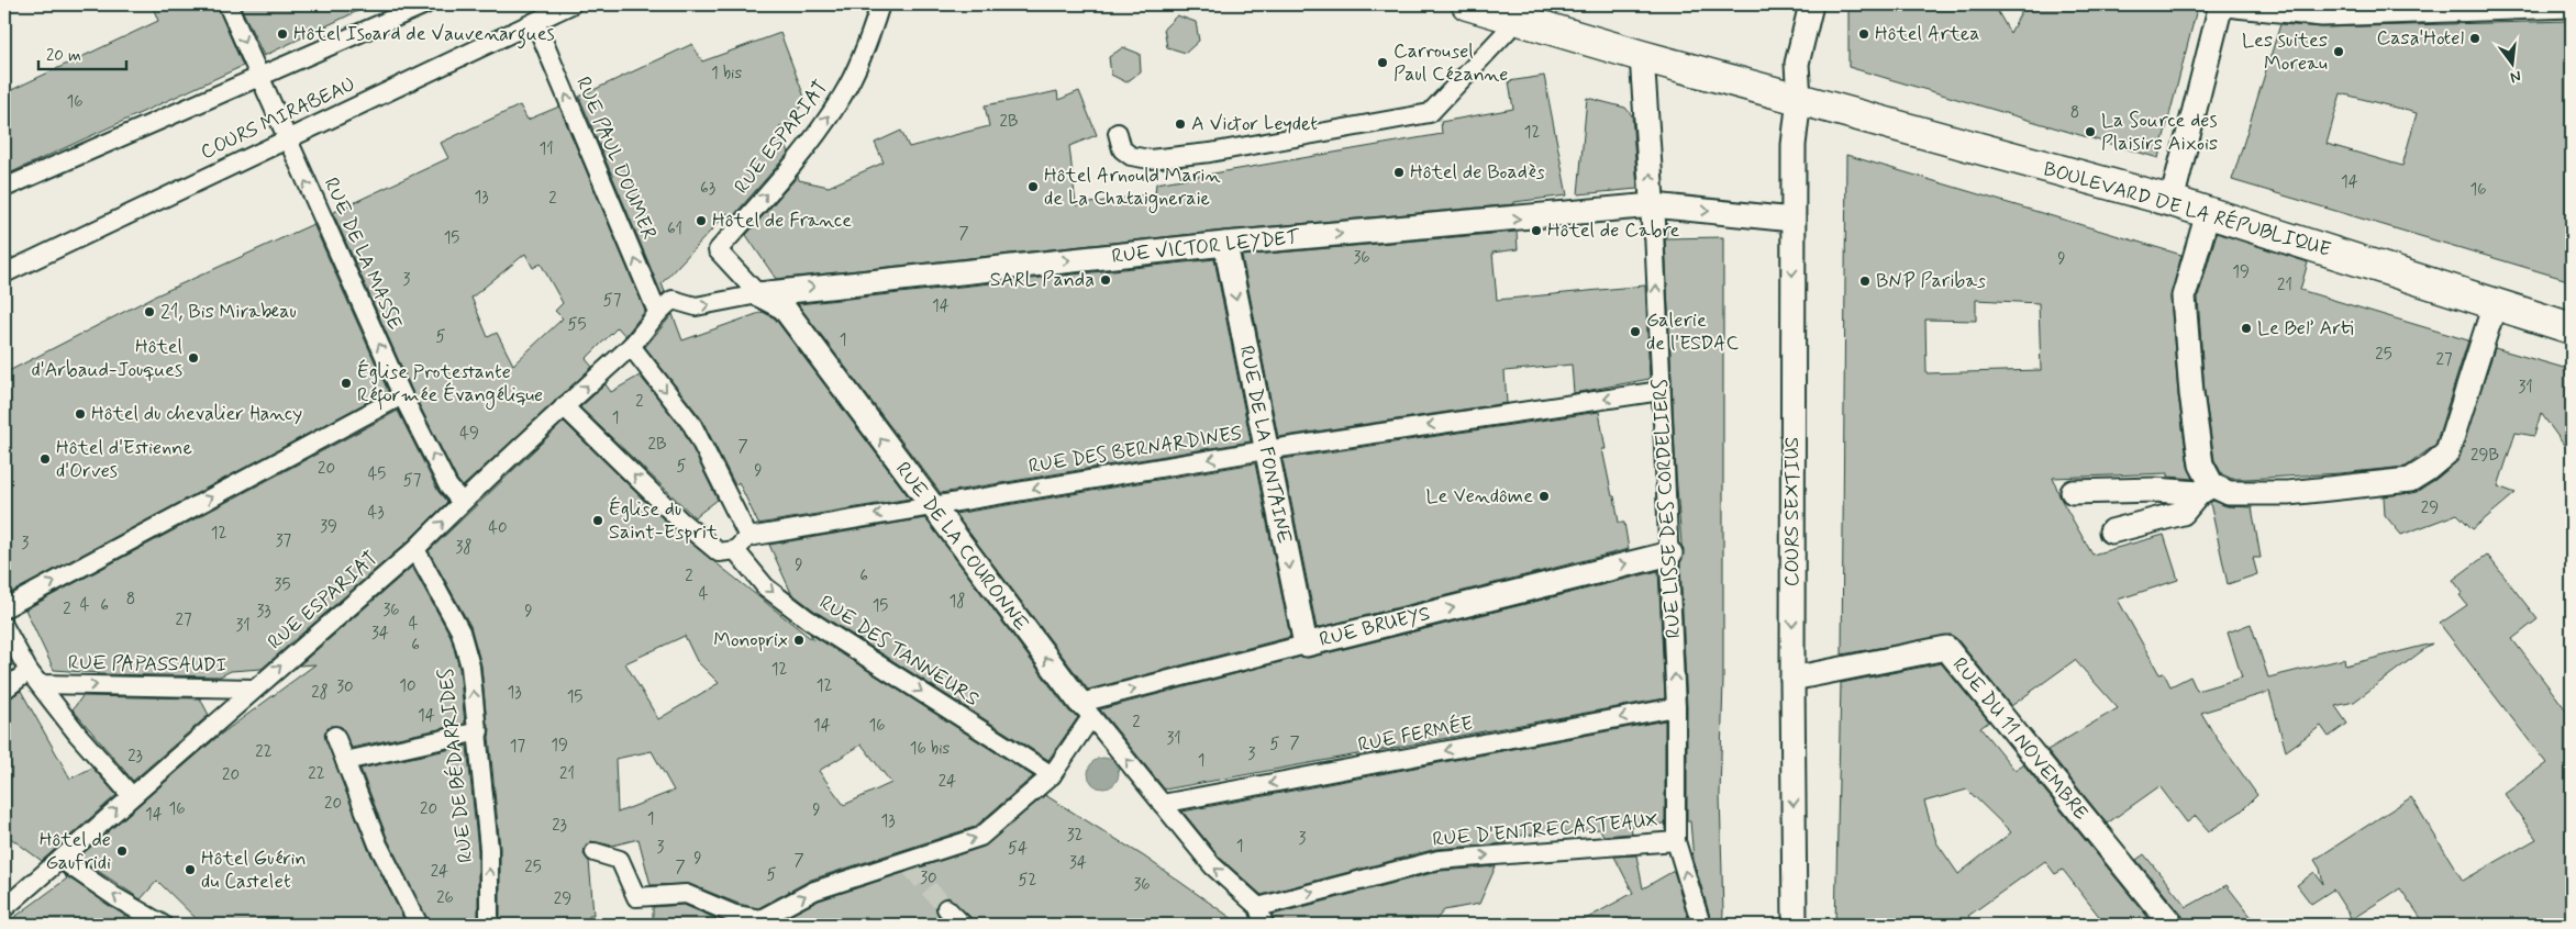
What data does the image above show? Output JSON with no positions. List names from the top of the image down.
{
  "streets": {
    "main road": ["BOULEVARD DE LA RÉPUBLIQUE"],
    "street": [
      "COURS MIRABEAU",
      "RUE ESPARIAT",
      "RUE PAUL DOUMER",
      "RUE VICTOR LEYDET",
      "RUE DE LA MASSE",
      "RUE DE LA FONTAINE",
      "RUE DES BERNARDINES",
      "RUE LISSE DES CORDELIERS",
      "COURS SEXTIUS",
      "RUE DE LA COURONNE",
      "RUE BRUEYS",
      "RUE DES TANNEURS",
      "RUE PAPASSAUDI",
      "RUE FERMÉE",
      "RUE DU 11 NOVEMBRE",
      "RUE DE BÉDARRIDES",
      "RUE D'ENTRECASTEAUX"
    ]
  },
  "crossings": [
    ["COURS MIRABEAU", "RUE PAUL DOUMER"],
    ["COURS MIRABEAU", "RUE DE LA MASSE"],
    ["RUE ESPARIAT", "RUE PAUL DOUMER"],
    ["RUE ESPARIAT", "RUE VICTOR LEYDET"],
    ["RUE ESPARIAT", "RUE DE LA MASSE"],
    ["RUE ESPARIAT", "RUE DE LA COURONNE"],
    ["RUE ESPARIAT", "RUE DES TANNEURS"],
    ["RUE ESPARIAT", "RUE PAPASSAUDI"],
    ["RUE ESPARIAT", "RUE DE BÉDARRIDES"],
    ["BOULEVARD DE LA RÉPUBLIQUE", "RUE LISSE DES CORDELIERS"],
    ["BOULEVARD DE LA RÉPUBLIQUE", "COURS SEXTIUS"],
    ["RUE VICTOR LEYDET", "RUE DE LA FONTAINE"],
    ["RUE VICTOR LEYDET", "RUE LISSE DES CORDELIERS"],
    ["RUE VICTOR LEYDET", "COURS SEXTIUS"],
    ["RUE VICTOR LEYDET", "RUE DE LA COURONNE"],
    ["RUE DE LA FONTAINE", "RUE DES BERNARDINES"],
    ["RUE DE LA FONTAINE", "RUE BRUEYS"],
    ["RUE DES BERNARDINES", "RUE LISSE DES CORDELIERS"],
    ["RUE DES BERNARDINES", "RUE DE LA COURONNE"],
    ["RUE LISSE DES CORDELIERS", "RUE BRUEYS"],
    ["RUE LISSE DES CORDELIERS", "RUE FERMÉE"],
    ["RUE LISSE DES CORDELIERS", "RUE D'ENTRECASTEAUX"],
    ["COURS SEXTIUS", "RUE DU 11 NOVEMBRE"],
    ["RUE DE LA COURONNE", "RUE BRUEYS"],
    ["RUE DE LA COURONNE", "RUE FERMÉE"],
    ["RUE DE LA COURONNE", "RUE D'ENTRECASTEAUX"]
  ],
  "one_way": [
    "RUE ESPARIAT",
    "RUE PAUL DOUMER",
    "RUE VICTOR LEYDET",
    "RUE DE LA FONTAINE",
    "RUE DES BERNARDINES",
    "RUE LISSE DES CORDELIERS",
    "COURS SEXTIUS",
    "RUE DE LA COURONNE",
    "RUE BRUEYS",
    "RUE PAPASSAUDI",
    "RUE FERMÉE",
    "RUE D'ENTRECASTEAUX"
  ],
  "places": [
    "Hôtel Isoard de Vauvenargues",
    "Hôtel Artea",
    "Casa'Hotel",
    "Les suites Moreau",
    "Carrousel Paul Cézanne",
    "A Victor Leydet",
    "La Source des Plaisirs Aixois",
    "Hôtel de Boadès",
    "Hôtel Arnould Marin de La Chataigneraie",
    "Hôtel de France",
    "Hôtel de Cabre",
    "SARL Panda",
    "BNP Paribas",
    "21, Bis Mirabeau",
    "Le Bel’ Arti",
    "Galerie de l'ESDAC",
    "Hôtel d'Arbaud-Jouques",
    "Église Protestante Réformée Évangélique",
    "Hôtel du chevalier Hancy",
    "Hôtel d'Estienne d'Orves",
    "Le Vendôme",
    "Église du Saint-Esprit",
    "Monoprix",
    "Hôtel de Gaufridi",
    "Hôtel Guérin du Castelet"
  ],
  "house_numbers": [
    "1 bis",
    "16",
    "8",
    "2B",
    "12",
    "11",
    "14",
    "63",
    "16",
    "13",
    "2",
    "61",
    "7",
    "15",
    "36",
    "9",
    "19",
    "3",
    "21",
    "57",
    "14",
    "55",
    "5",
    "1",
    "25",
    "27",
    "31",
    "2",
    "1",
    "49",
    "2B",
    "7",
    "29B",
    "5",
    "20",
    "9",
    "45",
    "57",
    "29",
    "43",
    "39",
    "40",
    "12",
    "37",
    "3",
    "38",
    "9",
    "2",
    "6",
    "35",
    "4",
    "8",
    "18",
    "4",
    "6",
    "15",
    "2",
    "36",
    "33",
    "9",
    "27",
    "4",
    "31",
    "34",
    "6",
    "12",
    "10",
    "12",
    "30",
    "28",
    "13",
    "15",
    "14",
    "2",
    "14",
    "16",
    "31",
    "7",
    "5",
    "19",
    "17",
    "16 bis",
    "22",
    "3",
    "23",
    "1",
    "22",
    "21",
    "20",
    "24",
    "20",
    "16",
    "20",
    "9",
    "14",
    "1",
    "13",
    "23",
    "32",
    "3",
    "1",
    "3",
    "54",
    "9",
    "7",
    "34",
    "25",
    "7",
    "24",
    "5",
    "30",
    "52",
    "36",
    "26",
    "29"
  ],
  "scale_bar": "20 m",
  "north": "bottom"
}
